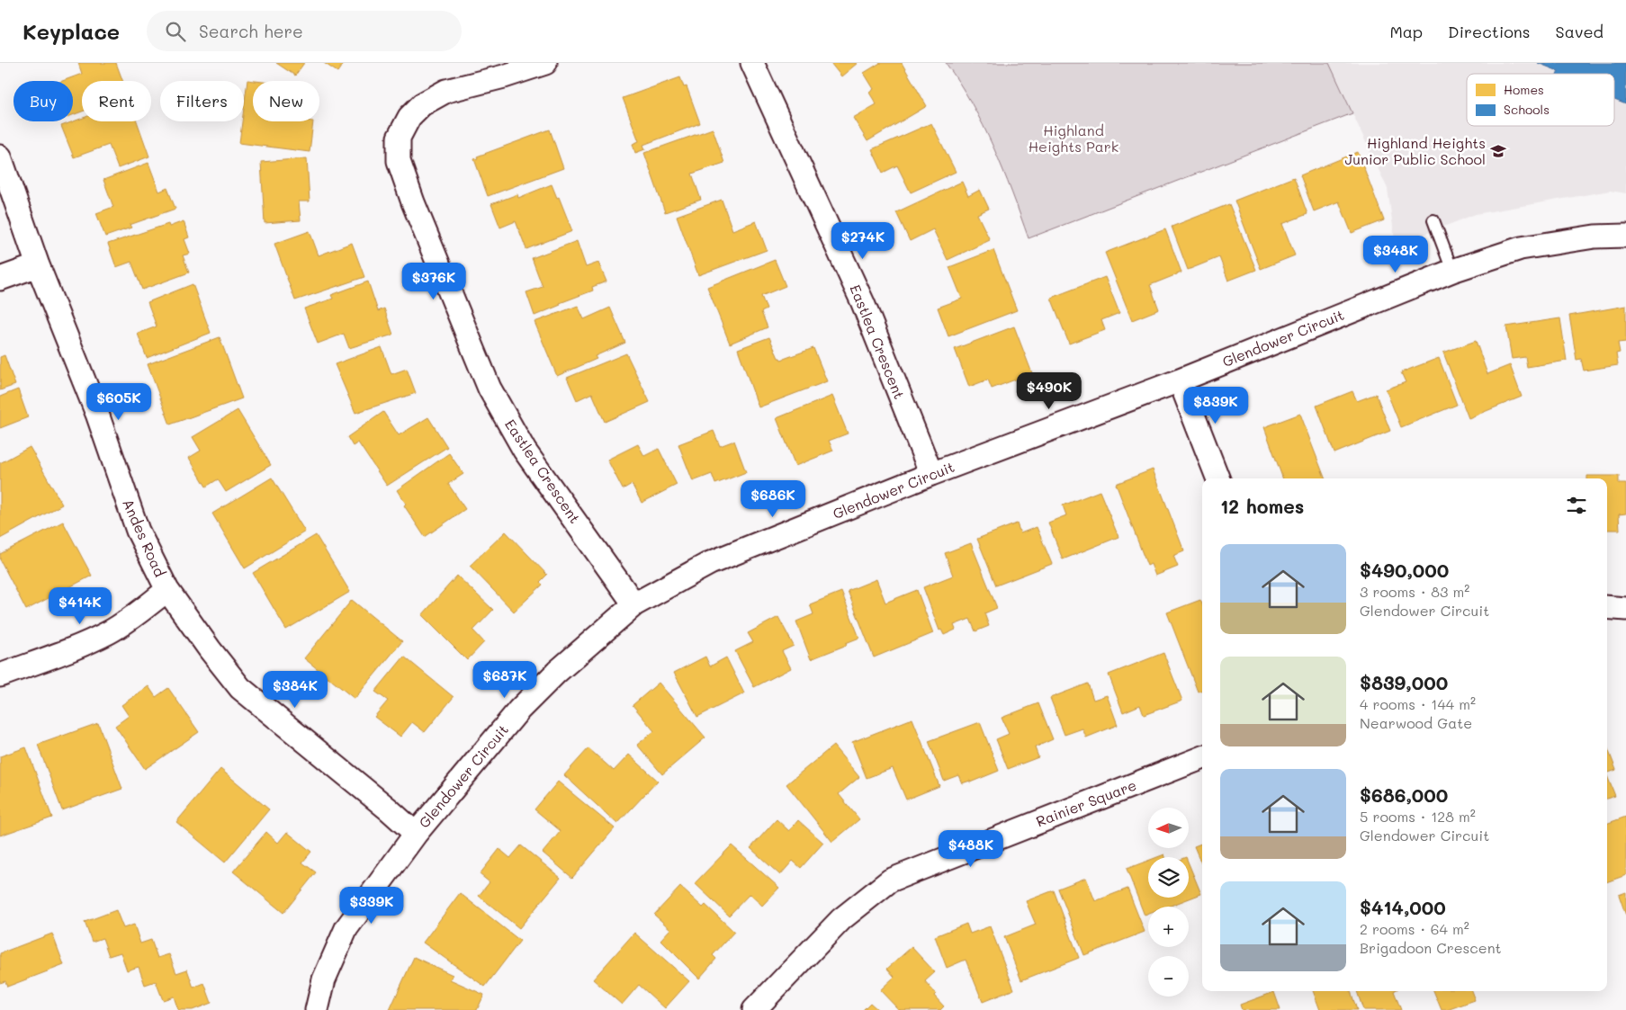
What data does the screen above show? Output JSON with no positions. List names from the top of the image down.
{
  "streets": {
    "street": [
      "Glendower Circuit",
      "Eastlea Crescent",
      "Andes Road",
      "Rainier Square"
    ]
  },
  "crossings": [
    ["Glendower Circuit", "Eastlea Crescent"],
    ["Glendower Circuit", "Andes Road"]
  ],
  "parks": ["Highland Heights Park"],
  "places": {
    "school or university": ["Highland Heights Junior Public School"]
  },
  "legend": ["Homes", "Schools"],
  "north": "left",
  "page": {
    "header": "Keyplace",
    "search": "Search here",
    "nav": ["Map", "Directions", "Saved"],
    "chip": [
      "Buy",
      "Rent",
      "Filters",
      "New"
    ],
    "price": [
      "$274K",
      "$348K",
      "$376K",
      "$490K",
      "$605K",
      "$839K",
      "$686K",
      "$414K",
      "$687K",
      "$384K",
      "$488K",
      "$339K"
    ],
    "heading": "12 homes",
    "list": [
      {
        "name": "$490,000",
        "note": "3 rooms · 83 m² · Glendower Circuit"
      },
      {
        "name": "$839,000",
        "note": "4 rooms · 144 m² · Nearwood Gate"
      },
      {
        "name": "$686,000",
        "note": "5 rooms · 128 m² · Glendower Circuit"
      },
      {
        "name": "$414,000",
        "note": "2 rooms · 64 m² · Brigadoon Crescent"
      }
    ],
    "map_buttons": ["+", "−"]
  }
}
